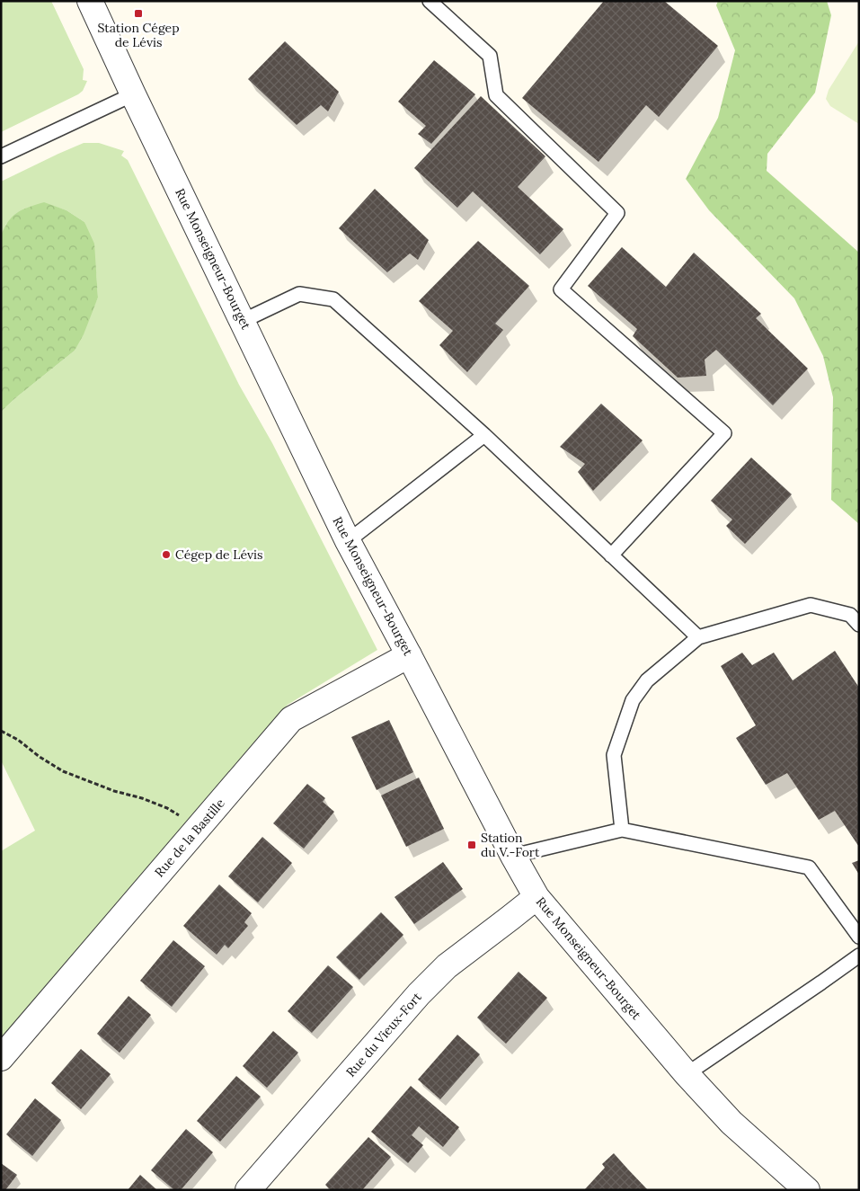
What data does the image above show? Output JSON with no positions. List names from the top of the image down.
{
  "streets": {
    "street": ["Rue Monseigneur-Bourget", "Rue de la Bastille", "Rue du Vieux-Fort"]
  },
  "crossings": [
    ["Rue Monseigneur-Bourget", "Rue de la Bastille"],
    ["Rue Monseigneur-Bourget", "Rue du Vieux-Fort"]
  ],
  "places": {
    "transit": ["Station Cégep de Lévis", "Station du V.-Fort"],
    "other": ["Cégep de Lévis"]
  }
}
